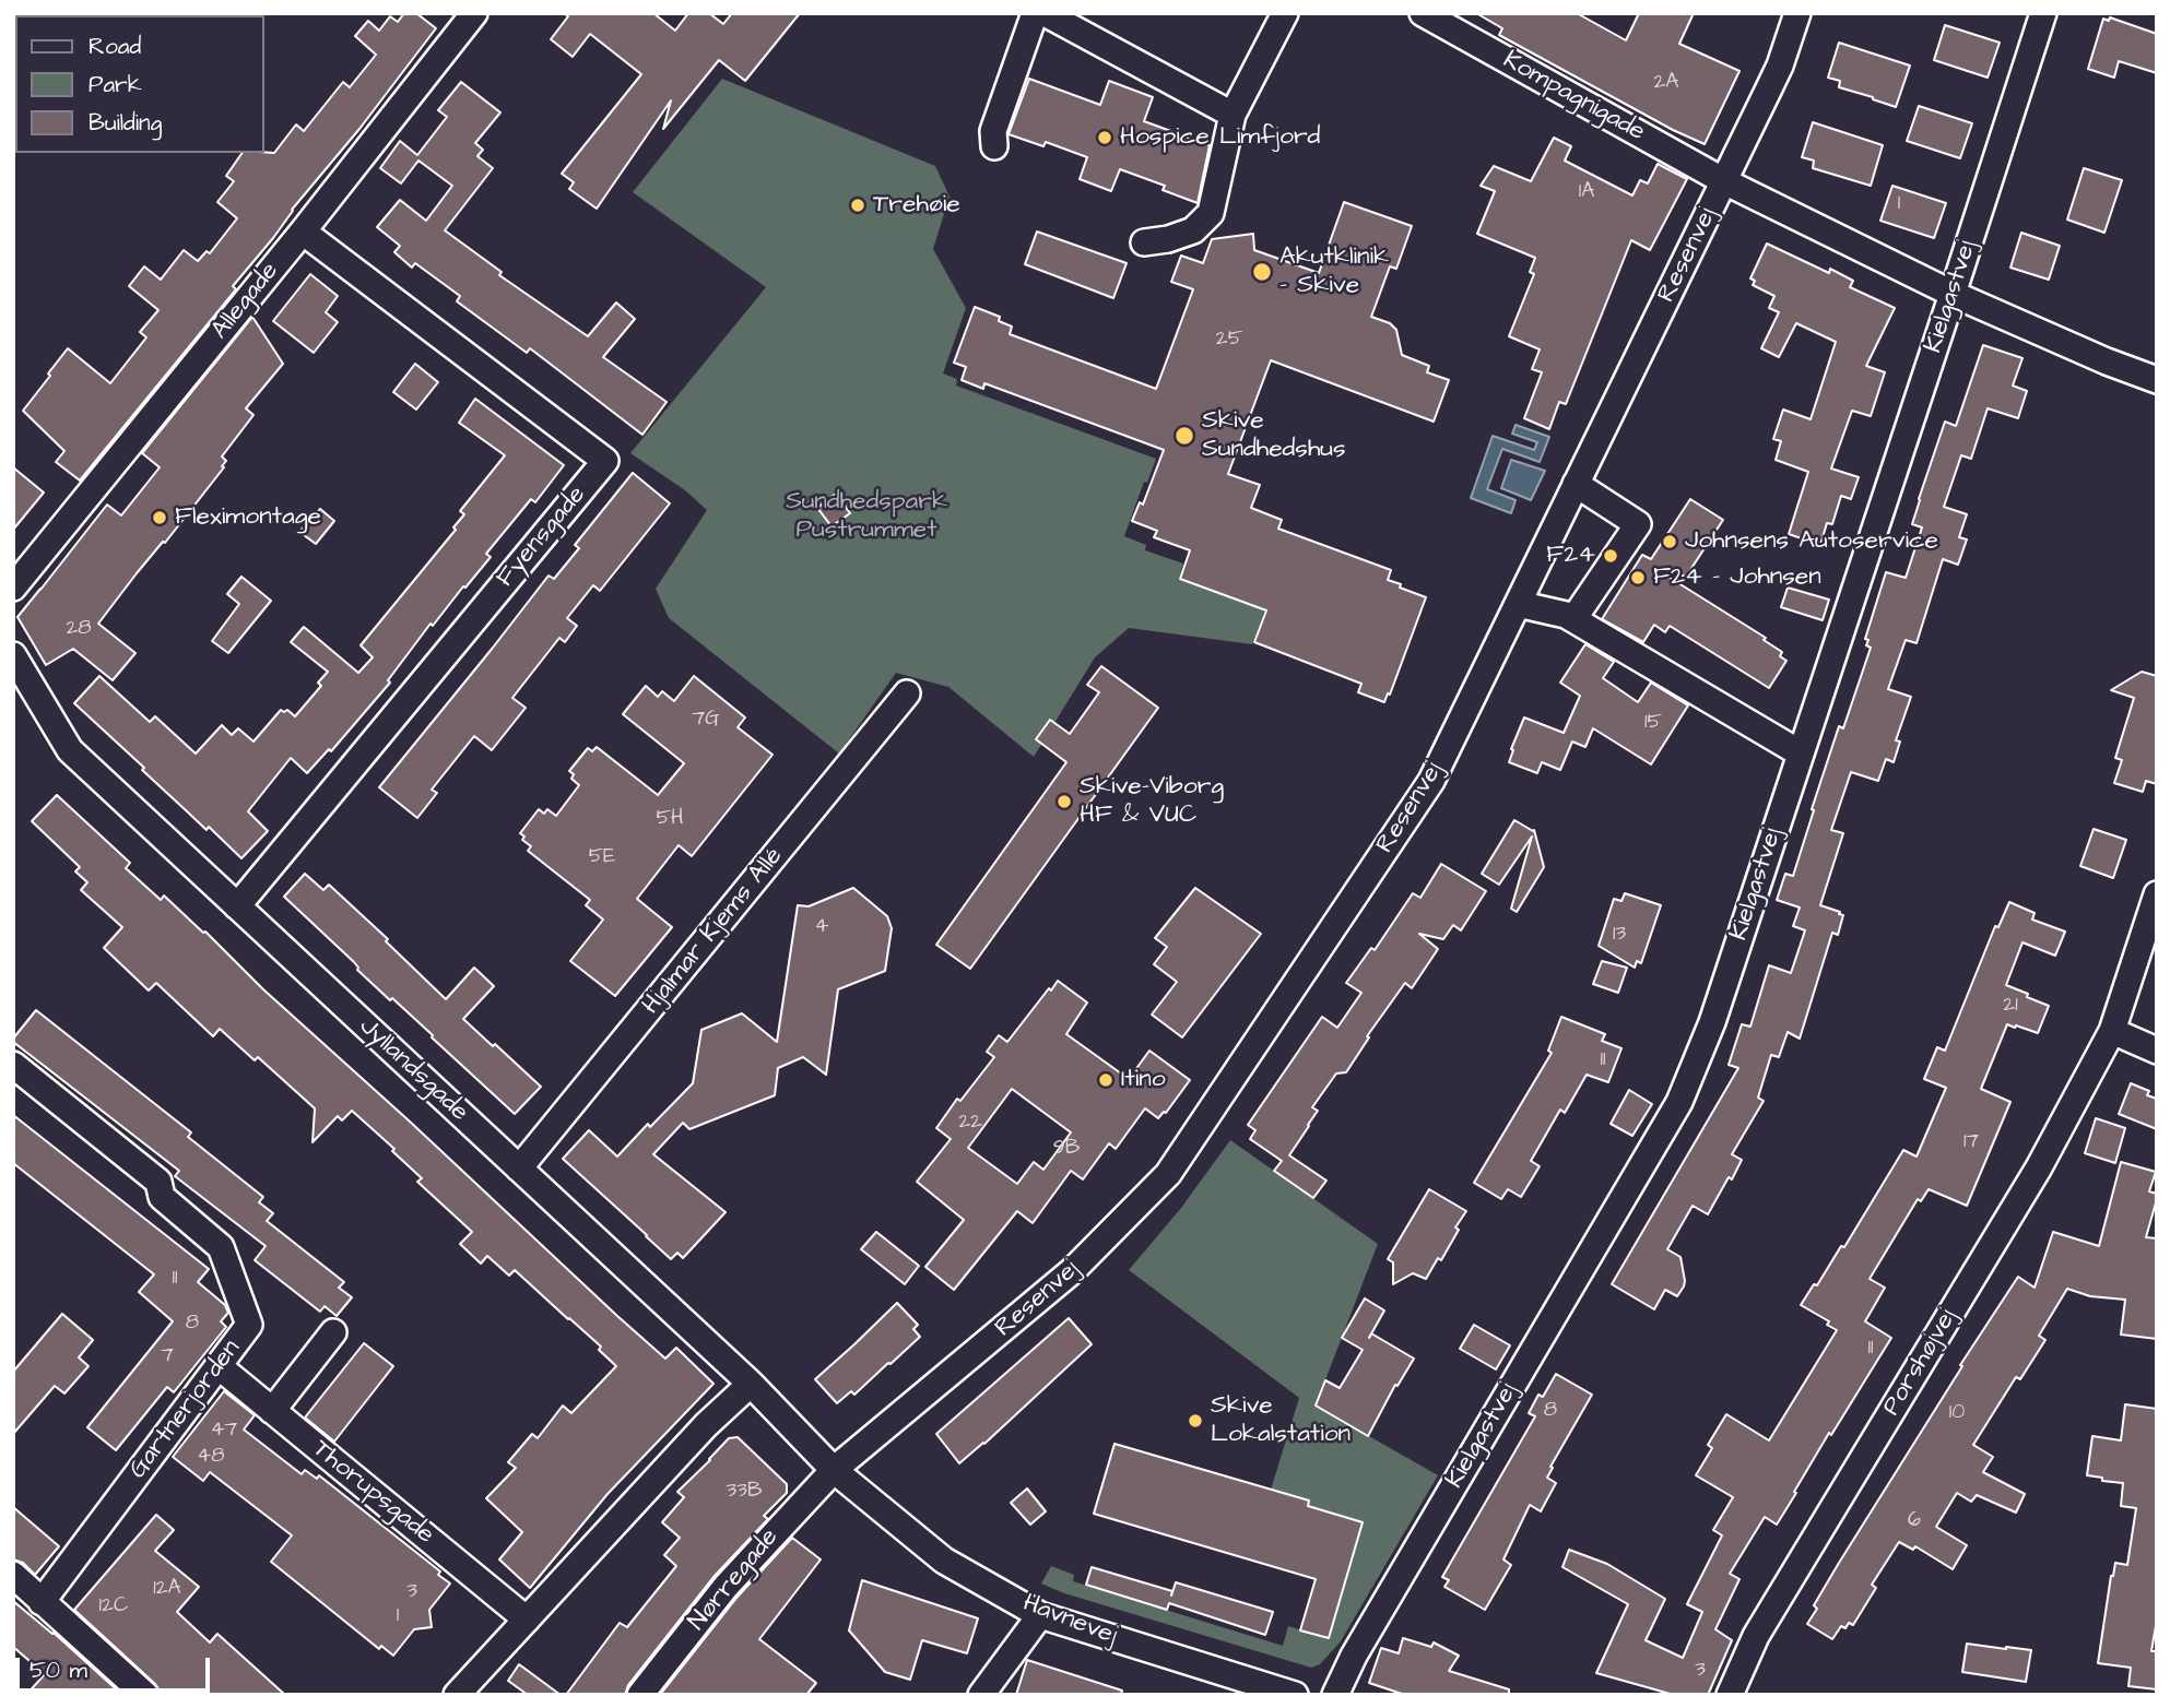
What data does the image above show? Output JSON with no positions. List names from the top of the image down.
{
  "streets": {
    "street": [
      "Kompagnigade",
      "Resenvej",
      "Kielgastvej",
      "Allegade",
      "Fyensgade",
      "Hjalmar Kjems Allé",
      "Jyllandsgade",
      "Porshøjvej",
      "Gartnerjorden",
      "Thorupsgade",
      "Nørregade",
      "Havnevej"
    ]
  },
  "crossings": [
    ["Kompagnigade", "Resenvej"],
    ["Kompagnigade", "Kielgastvej"],
    ["Resenvej", "Jyllandsgade"],
    ["Resenvej", "Nørregade"],
    ["Resenvej", "Havnevej"],
    ["Allegade", "Fyensgade"],
    ["Fyensgade", "Jyllandsgade"],
    ["Hjalmar Kjems Allé", "Jyllandsgade"],
    ["Jyllandsgade", "Nørregade"],
    ["Jyllandsgade", "Havnevej"],
    ["Gartnerjorden", "Thorupsgade"],
    ["Nørregade", "Havnevej"]
  ],
  "parks": ["Sundhedspark Pustrummet"],
  "places": [
    "Hospice Limfjord",
    "Trehøie",
    "Akutklinik - Skive",
    "Skive Sundhedshus",
    "Fleximontage",
    "Johnsens Autoservice",
    "F24",
    "F24 - Johnsen",
    "Skive-Viborg HF & VUC",
    "Itino",
    "Skive Lokalstation"
  ],
  "house_numbers": [
    "2A",
    "1A",
    "1",
    "25",
    "28",
    "7G",
    "15",
    "5H",
    "5E",
    "4",
    "13",
    "21",
    "11",
    "22",
    "17",
    "9B",
    "11",
    "8",
    "11",
    "7",
    "8",
    "10",
    "47",
    "48",
    "33B",
    "6",
    "12A",
    "3",
    "12C",
    "1",
    "3"
  ],
  "legend": ["Road", "Park", "Building"],
  "scale_bar": "50 m"
}
